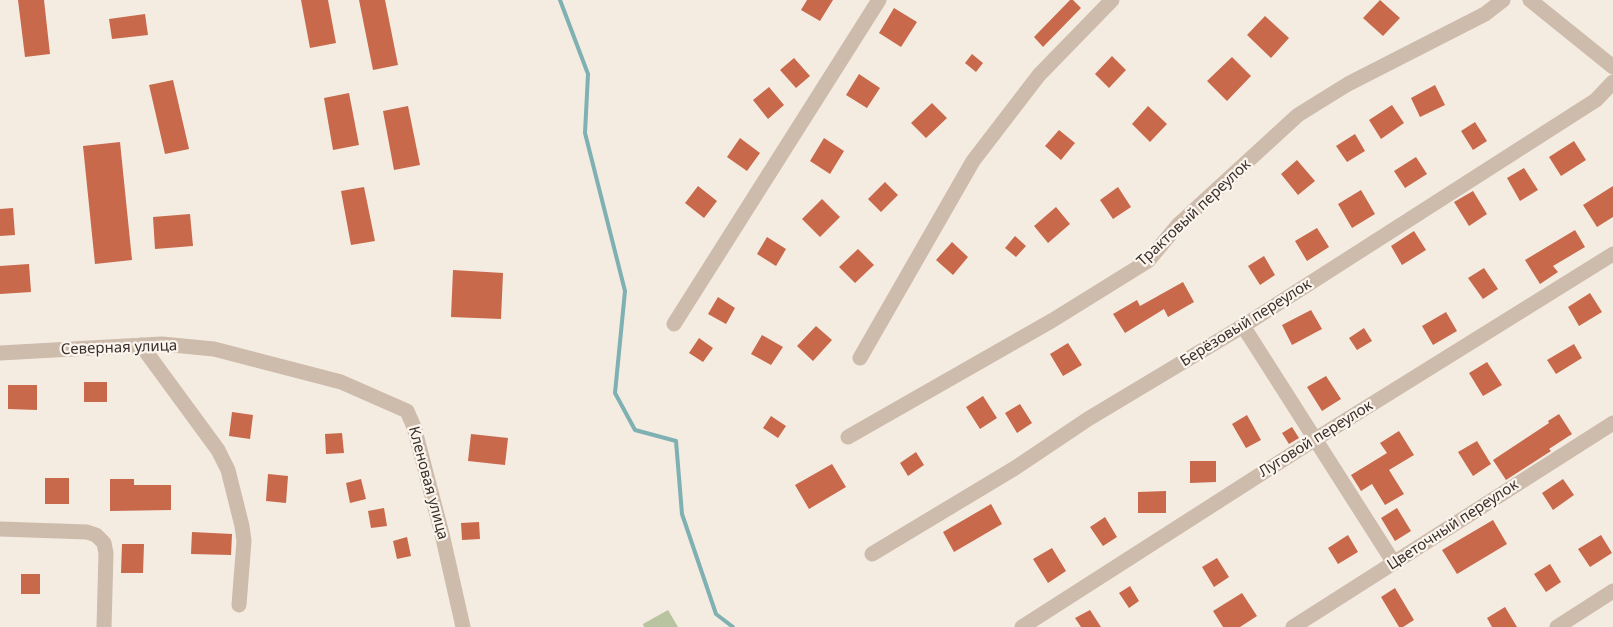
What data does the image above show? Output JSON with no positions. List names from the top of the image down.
{
  "streets": {
    "street": [
      "Трактовый переулок",
      "Берёзовый переулок",
      "Северная улица",
      "Луговой переулок",
      "Кленовая улица",
      "Цветочный переулок"
    ]
  },
  "crossings": [
    ["Северная улица", "Кленовая улица"]
  ]
}
